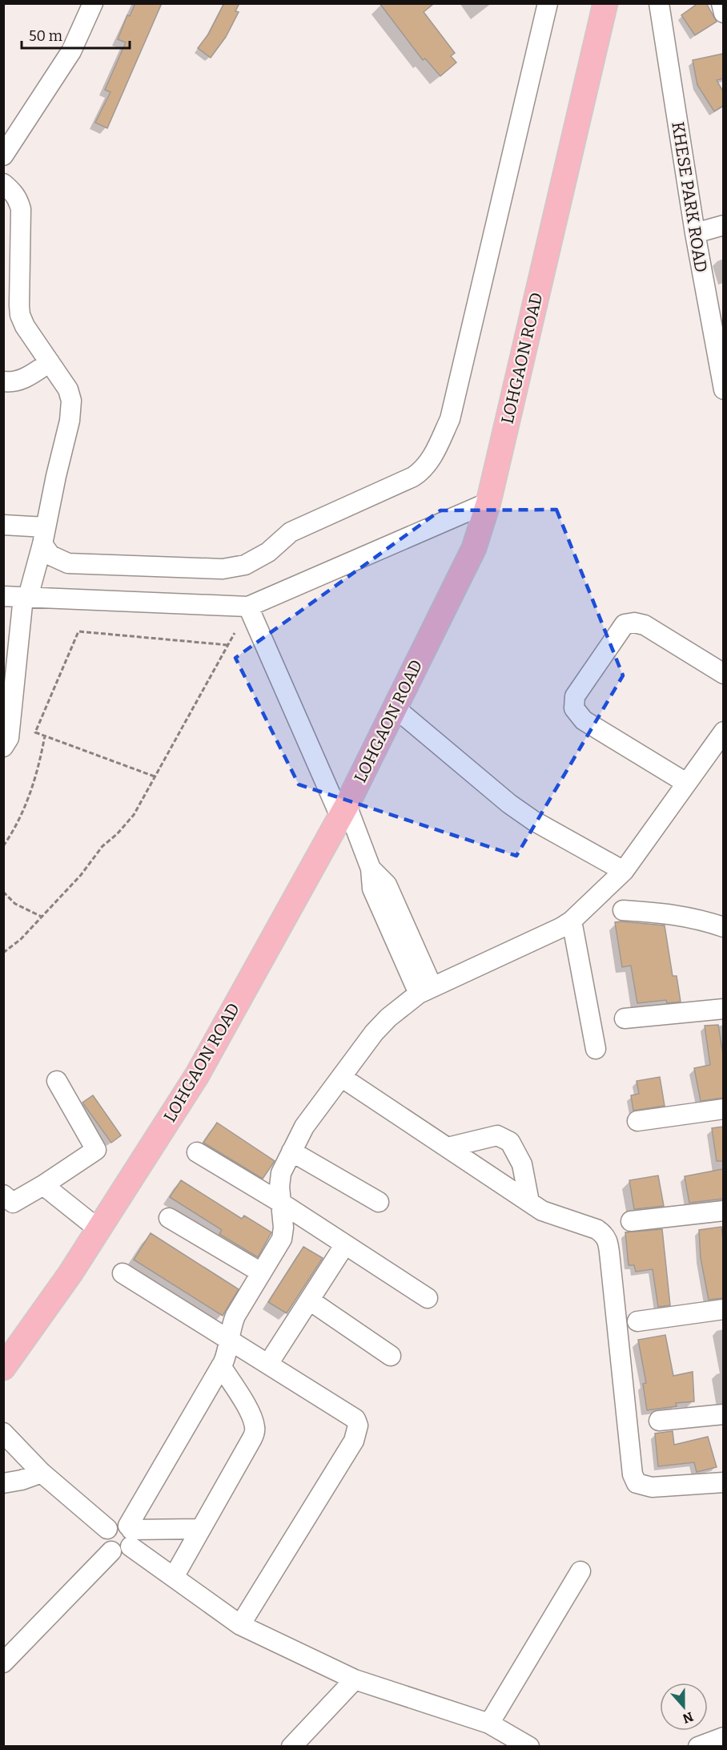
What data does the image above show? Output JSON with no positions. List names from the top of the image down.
{
  "streets": {
    "main road": ["LOHGAON ROAD"],
    "street": ["KHESE PARK ROAD"]
  },
  "scale_bar": "50 m",
  "north": "bottom"
}
